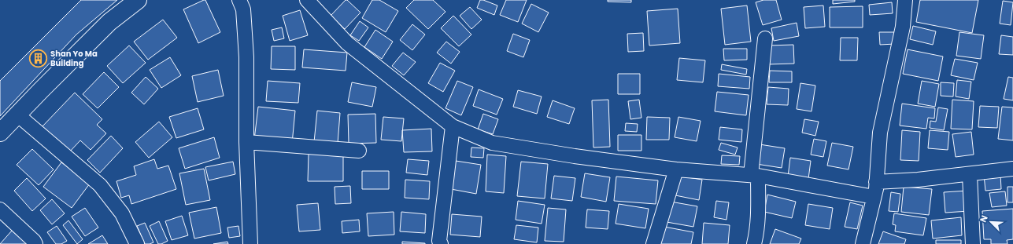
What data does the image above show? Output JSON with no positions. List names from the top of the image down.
{
  "places": {
    "building": ["Shan Yo Ma Building"]
  },
  "north": "top left"
}
